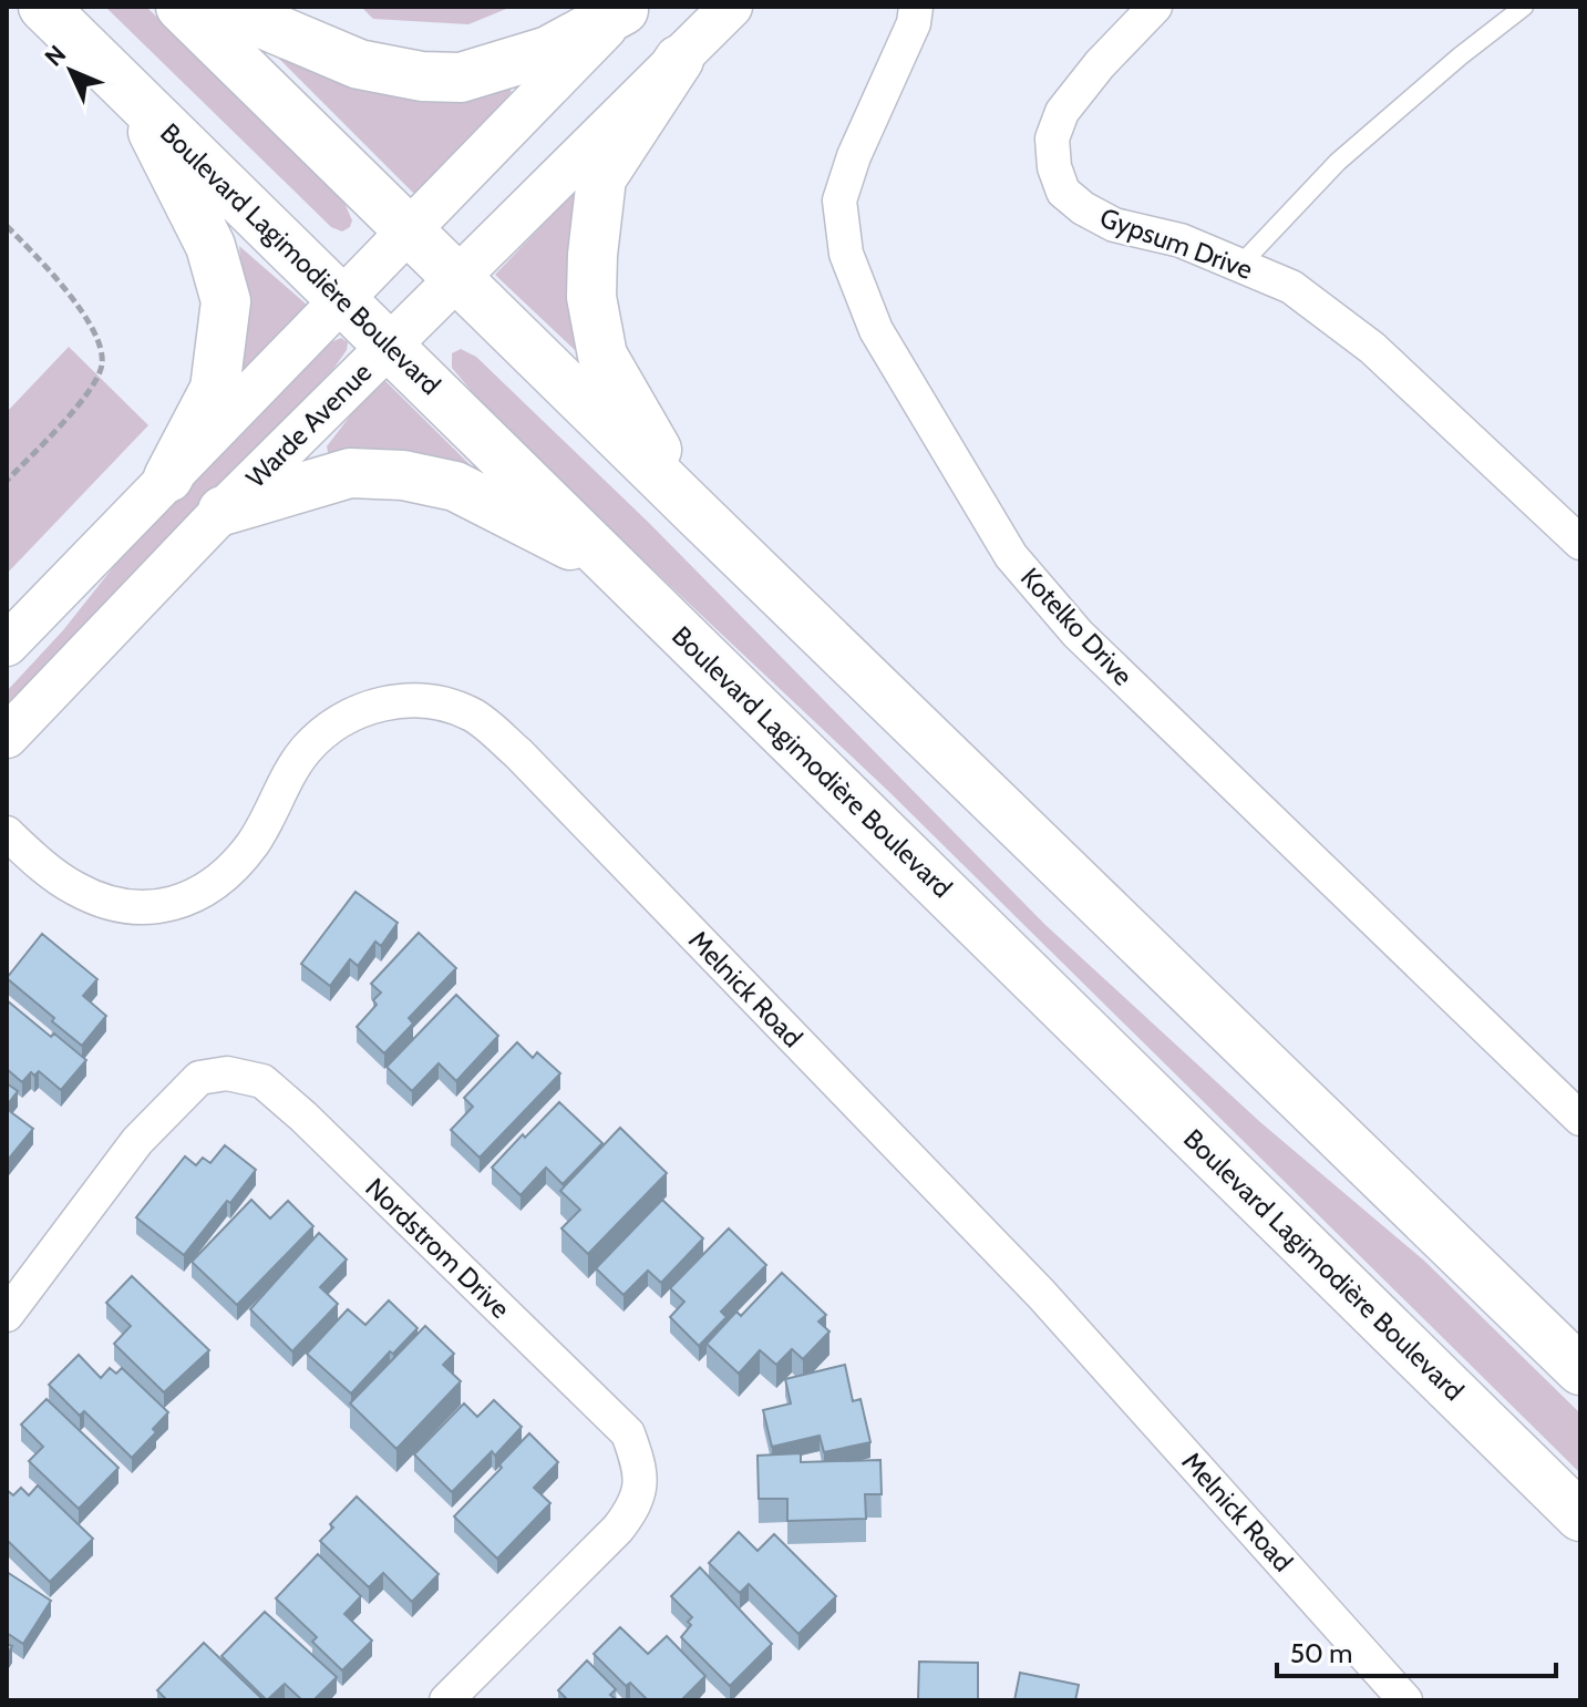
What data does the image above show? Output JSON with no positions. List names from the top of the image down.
{
  "streets": {
    "main road": ["Boulevard Lagimodière Boulevard"],
    "street": [
      "Gypsum Drive",
      "Warde Avenue",
      "Kotelko Drive",
      "Melnick Road",
      "Nordstrom Drive"
    ]
  },
  "crossings": [
    ["Boulevard Lagimodière Boulevard", "Warde Avenue"]
  ],
  "scale_bar": "50 m",
  "north": "top left"
}
